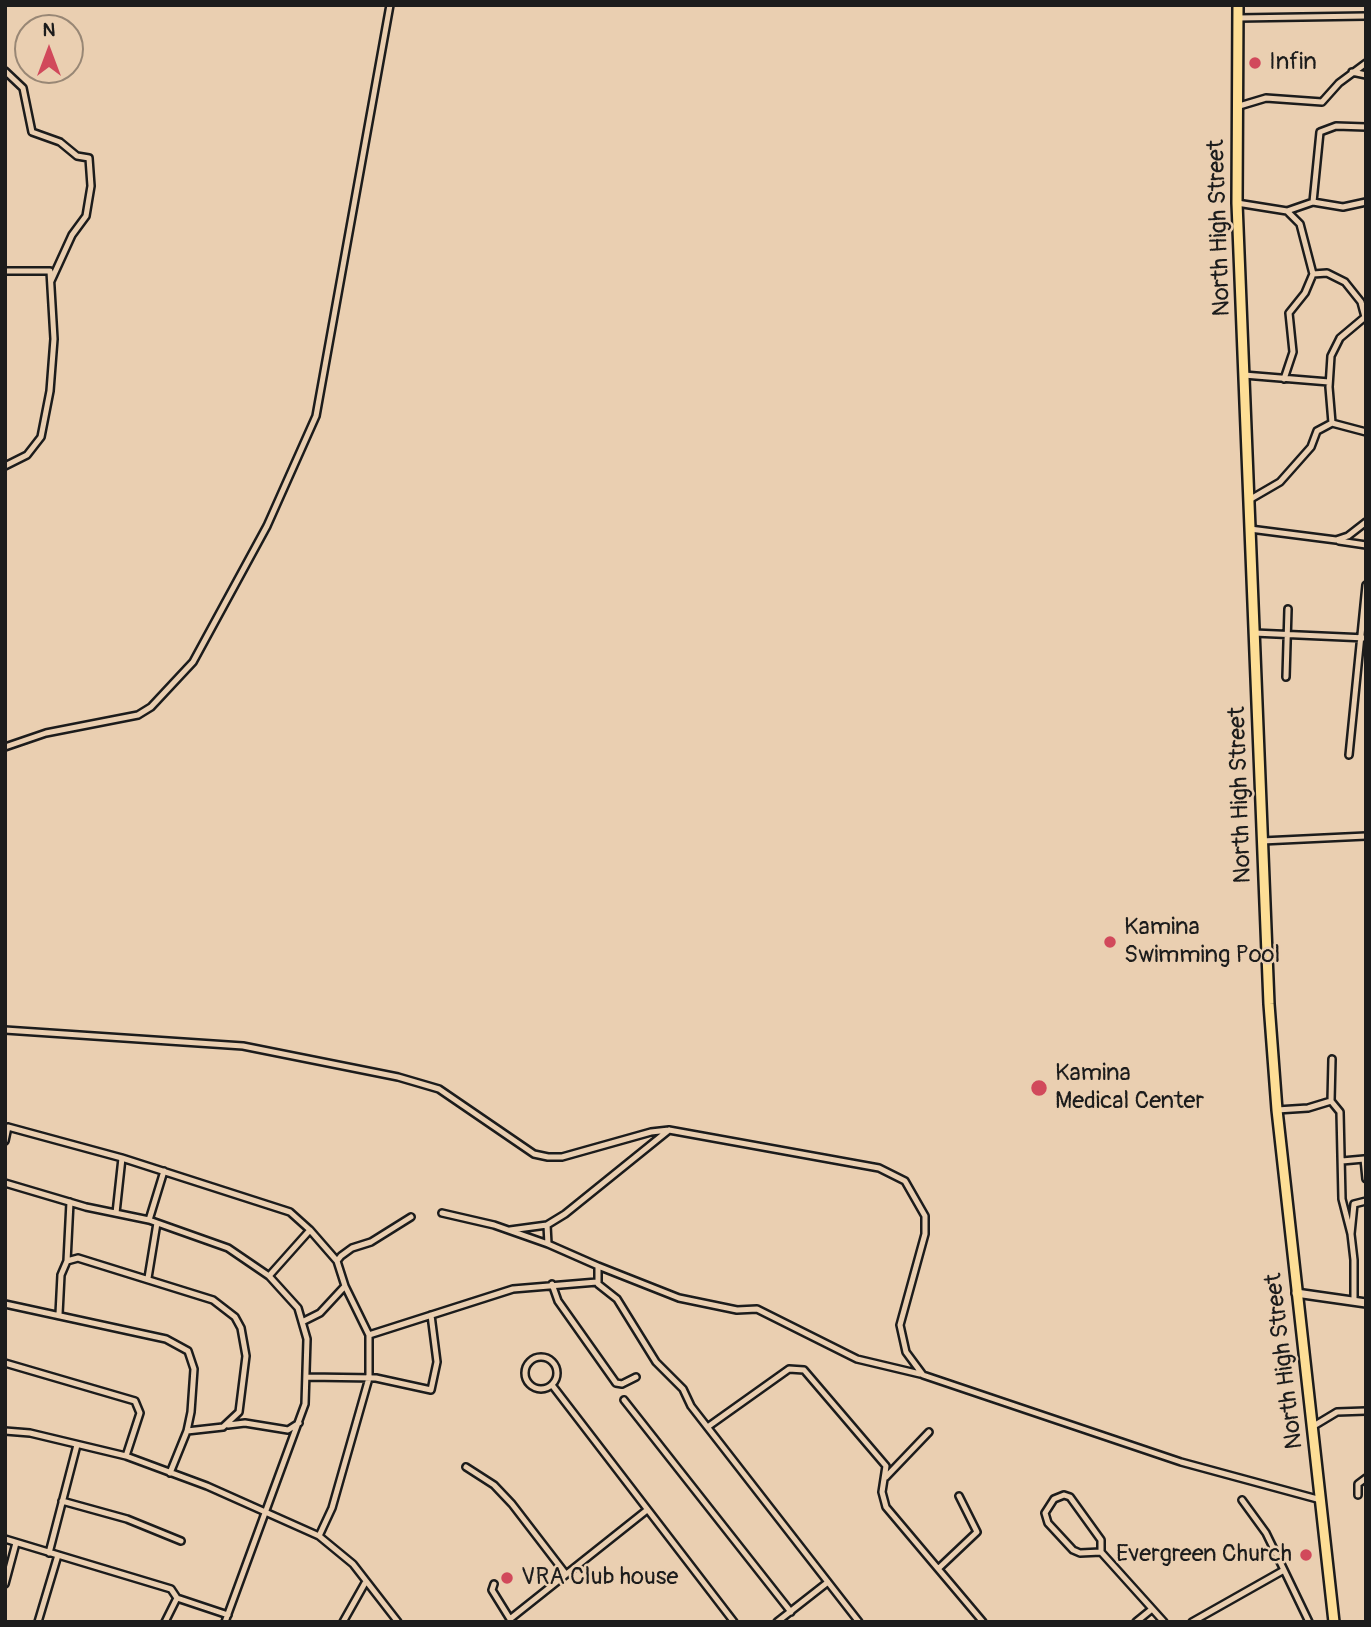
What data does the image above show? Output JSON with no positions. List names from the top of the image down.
{
  "streets": {
    "highway": ["North High Street"]
  },
  "places": [
    "Infin",
    "Kamina Swimming Pool",
    "Kamina Medical Center",
    "Evergreen Church",
    "VRA Club house"
  ],
  "north": "top"
}
